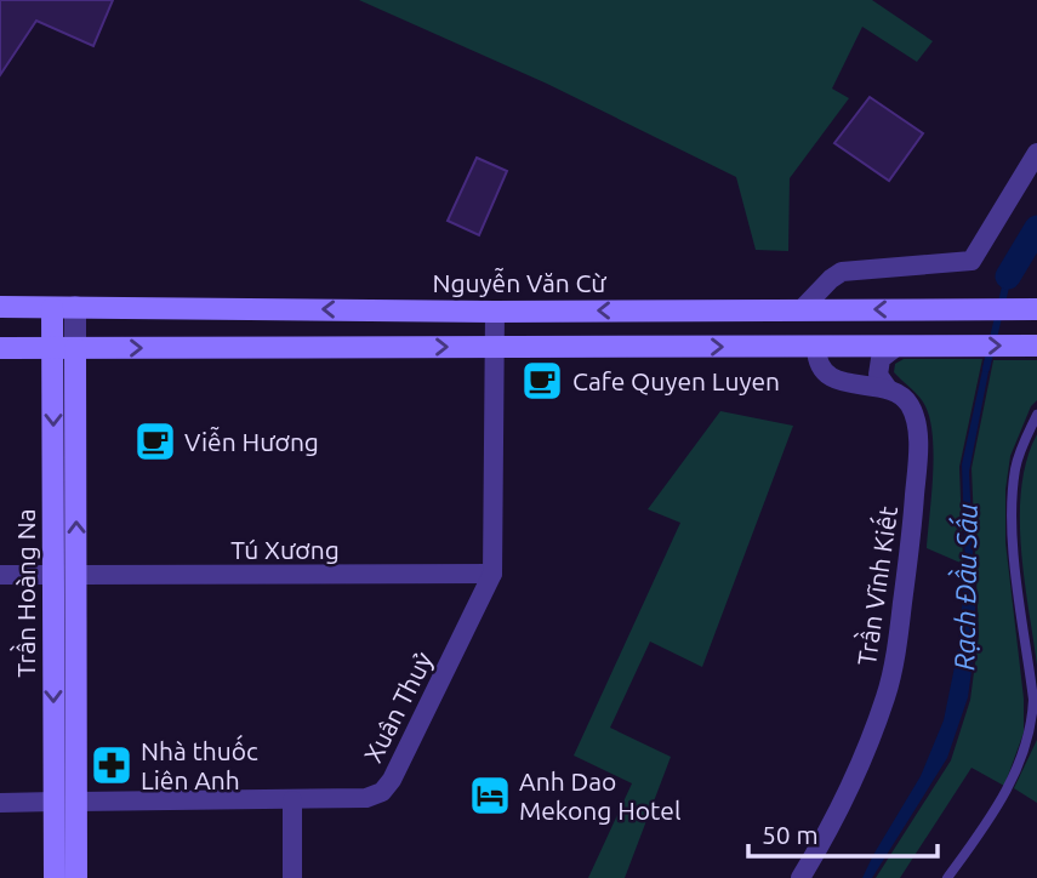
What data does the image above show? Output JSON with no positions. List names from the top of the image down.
{
  "streets": {
    "main road": ["Nguyễn Văn Cừ", "Trần Hoàng Na"],
    "street": ["Tú Xương", "Trần Vĩnh Kiết", "Xuân Thuỷ"]
  },
  "crossings": [
    ["Nguyễn Văn Cừ", "Trần Hoàng Na"],
    ["Nguyễn Văn Cừ", "Xuân Thuỷ"],
    ["Tú Xương", "Trần Hoàng Na"],
    ["Tú Xương", "Xuân Thuỷ"],
    ["Trần Hoàng Na", "Xuân Thuỷ"]
  ],
  "water": ["Rạch Đầu Sấu"],
  "places": {
    "cafe": ["Cafe Quyen Luyen", "Viễn Hương"],
    "pharmacy": ["Nhà thuốc Liên Anh"],
    "hotel": ["Anh Dao Mekong Hotel"]
  },
  "scale_bar": "50 m"
}
